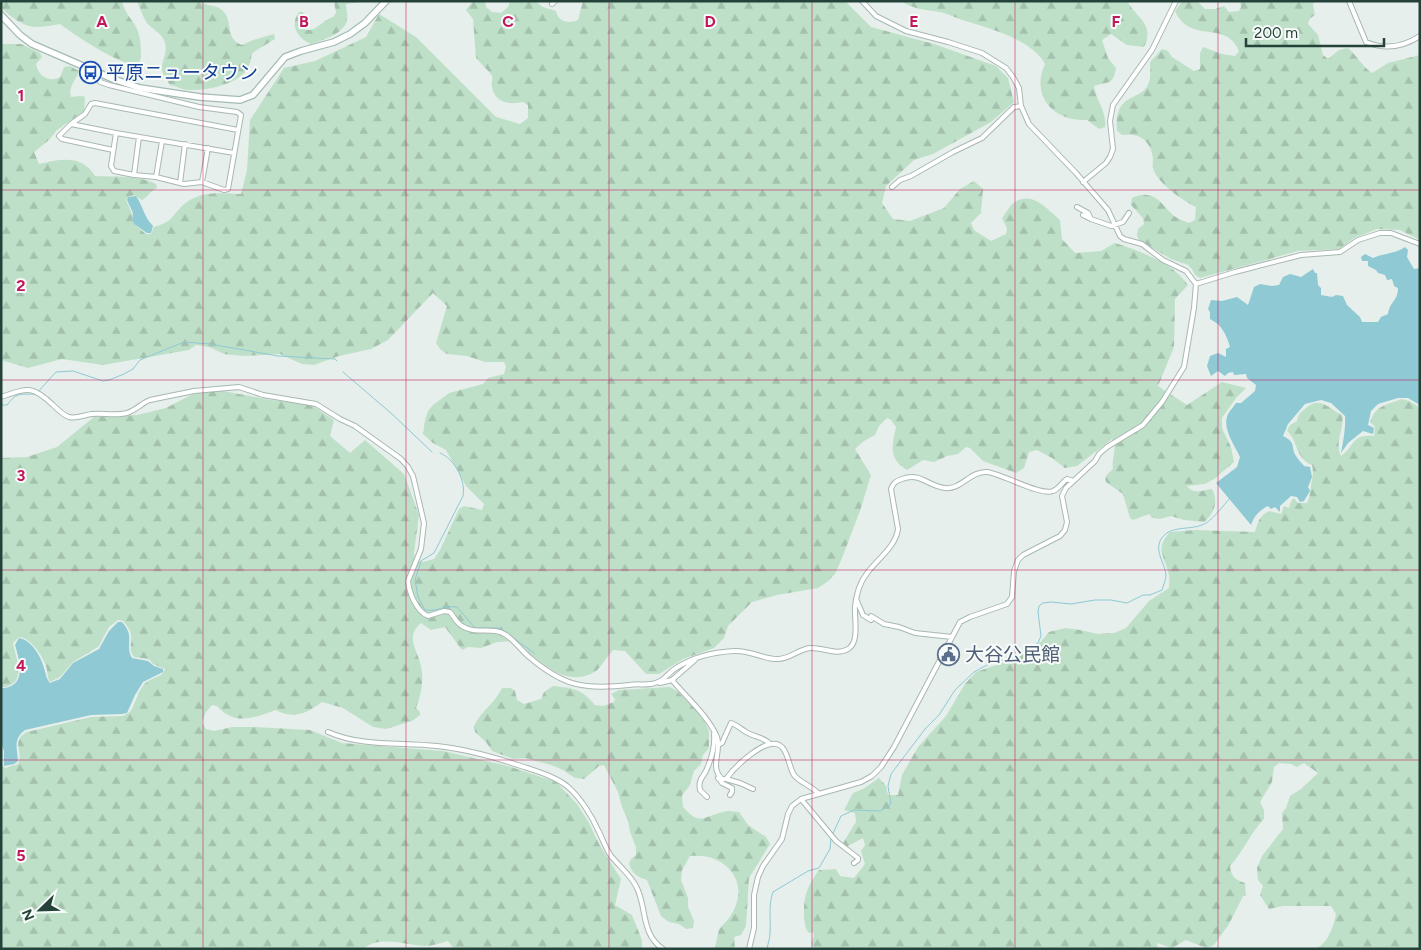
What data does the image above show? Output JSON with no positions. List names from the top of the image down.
{
  "places": {
    "bus stop": ["平原ニュータウン"],
    "public building": ["大谷公民館"]
  },
  "scale_bar": "200 m",
  "north": "bottom left",
  "grid": {
    "columns": [
      "A",
      "B",
      "C",
      "D",
      "E",
      "F"
    ],
    "rows": [
      "1",
      "2",
      "3",
      "4",
      "5"
    ]
  }
}
